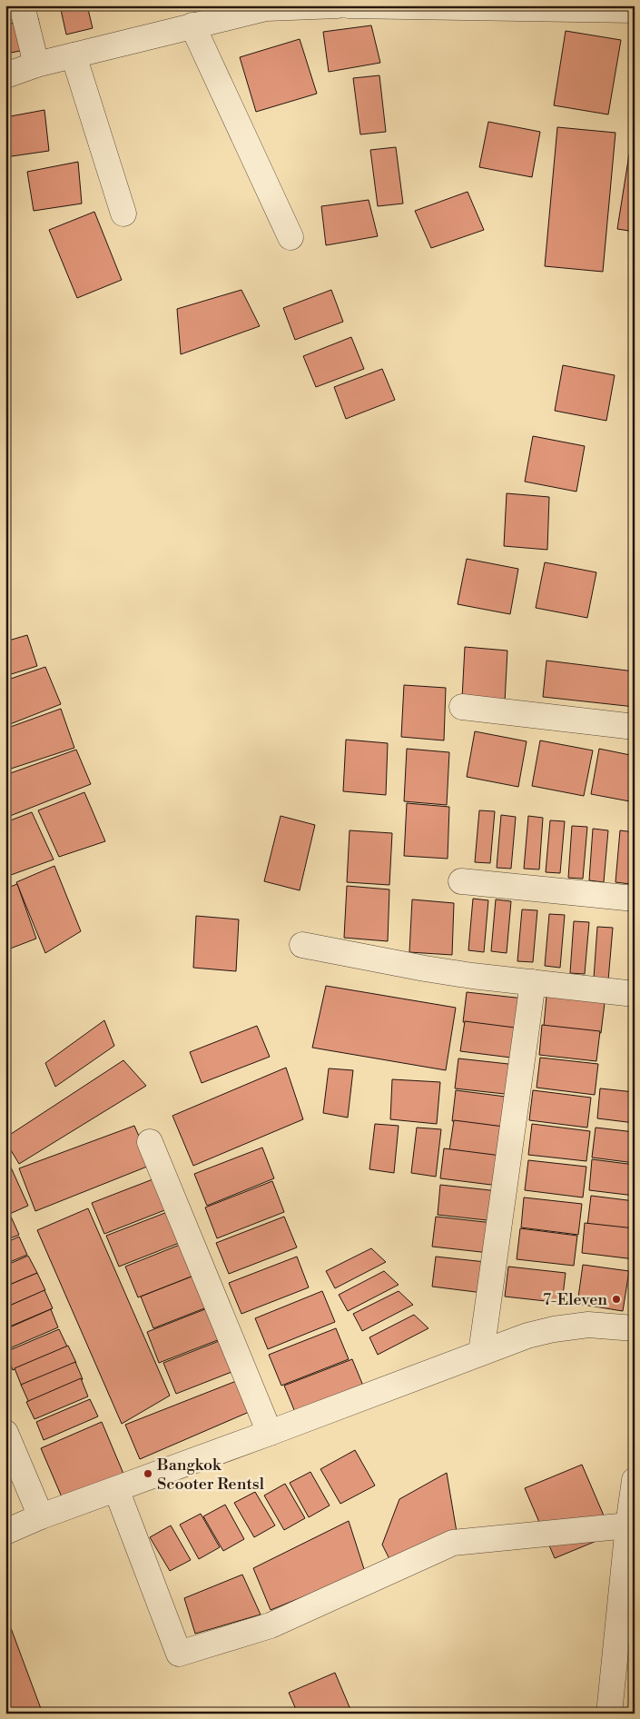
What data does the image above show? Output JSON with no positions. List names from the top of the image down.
{
  "places": ["7-Eleven", "Bangkok Scooter Rentsl"]
}
